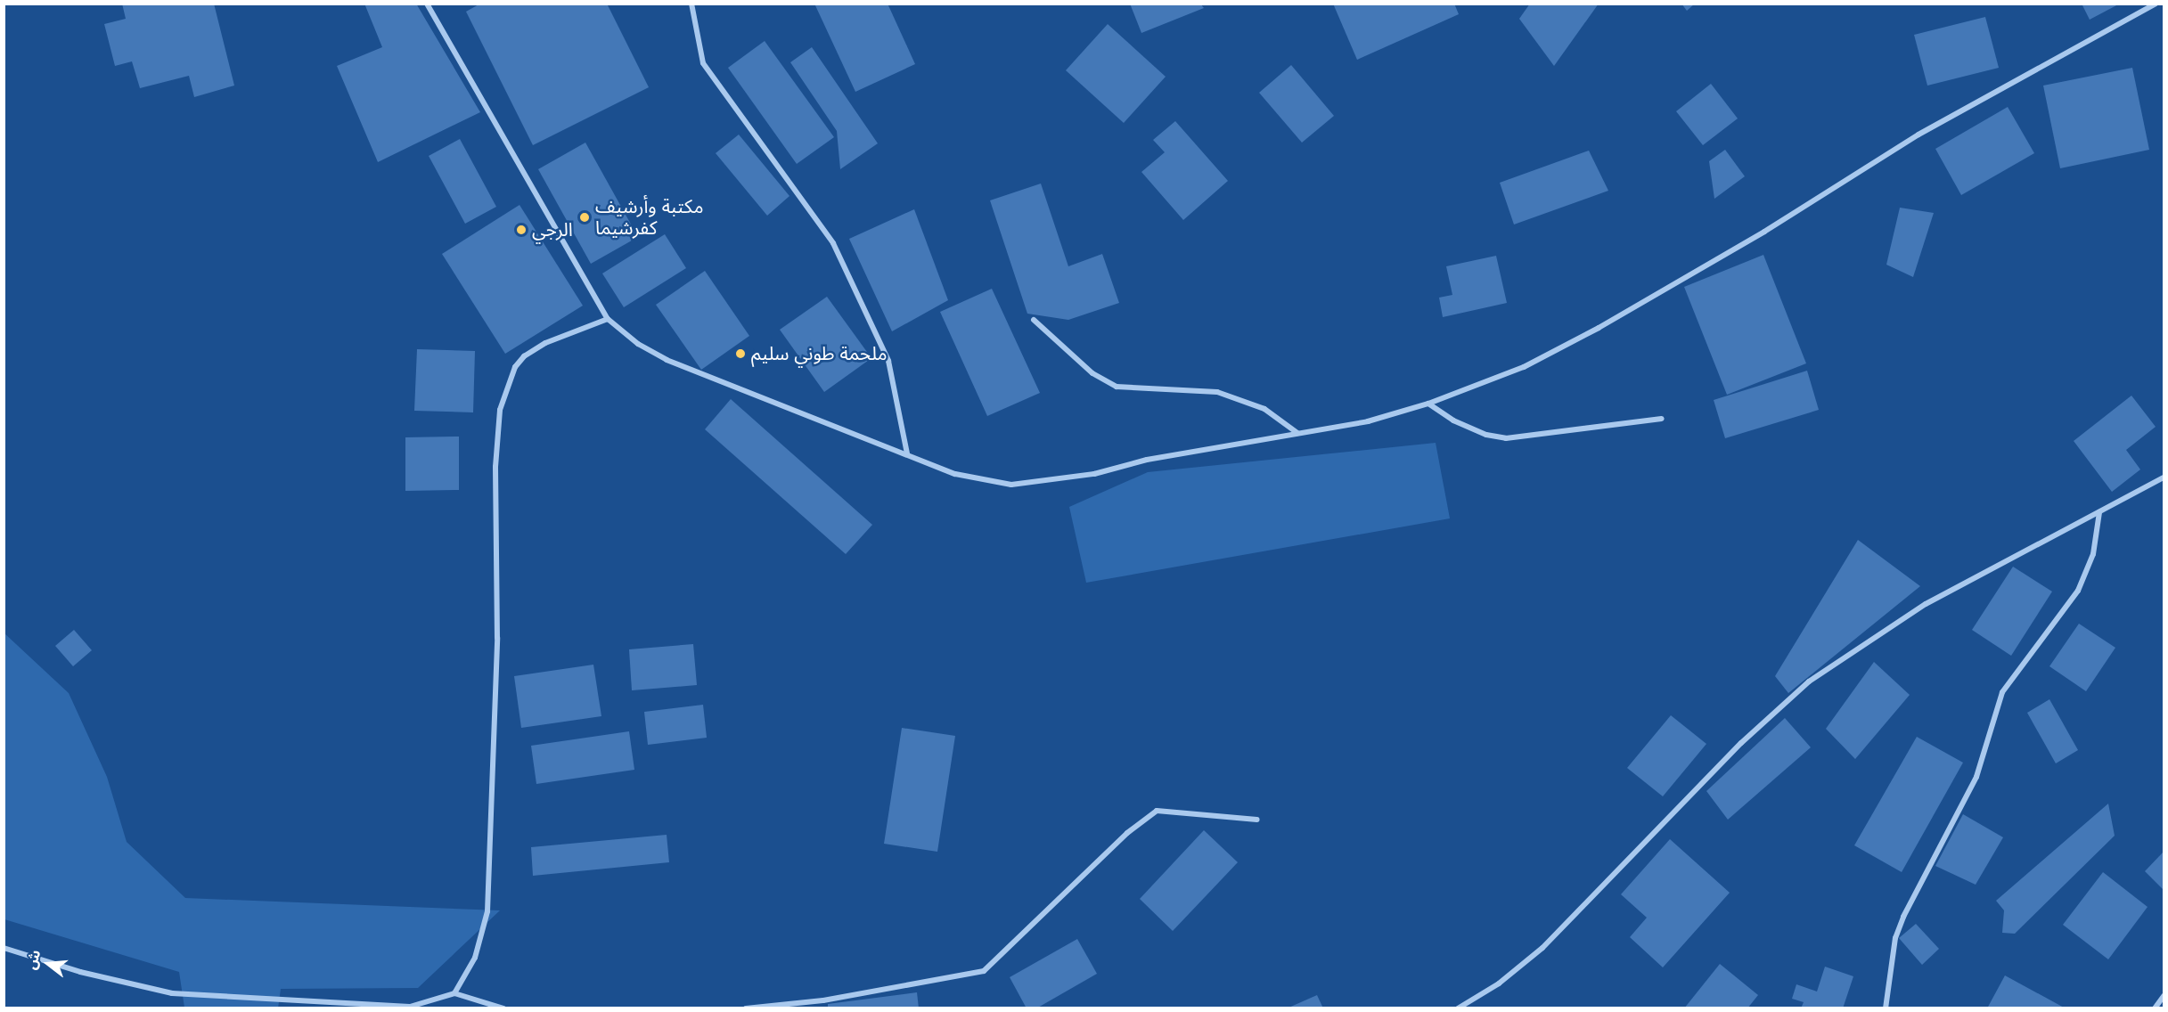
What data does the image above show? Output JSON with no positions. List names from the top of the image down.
{
  "places": ["مكتبة وأرشيف كفرشيما", "الرجي", "ملحمة طوني سليم"],
  "north": "left"
}
